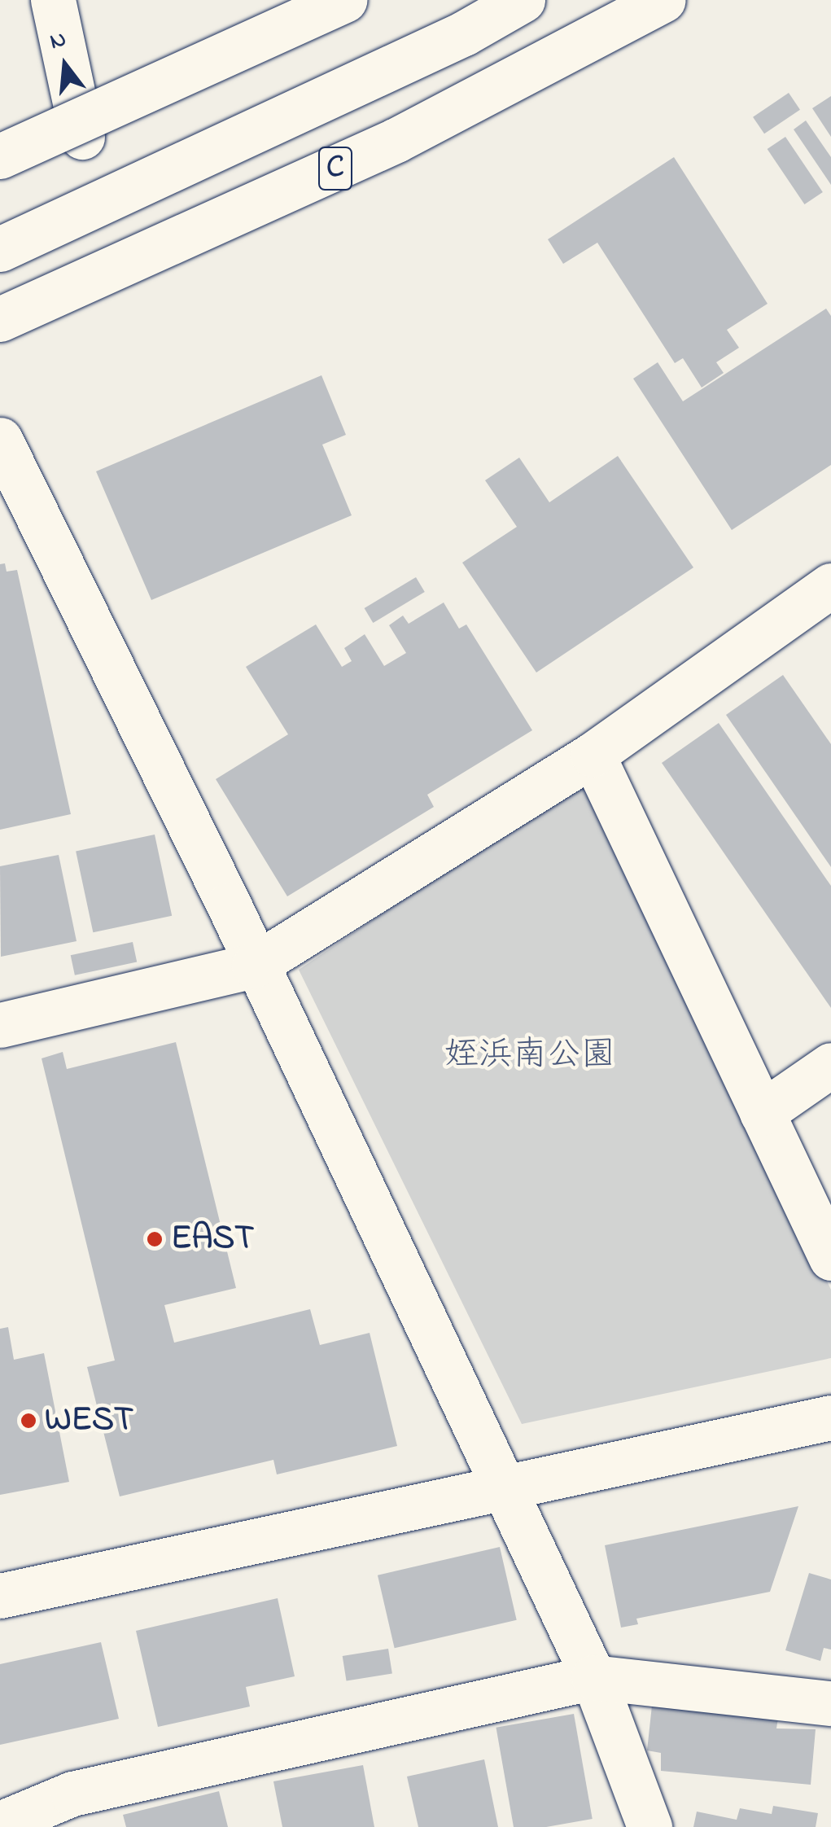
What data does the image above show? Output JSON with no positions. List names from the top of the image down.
{
  "streets": {
    "main road": ["C"]
  },
  "parks": ["姪浜南公園"],
  "places": ["EAST", "WEST"],
  "north": "top"
}
